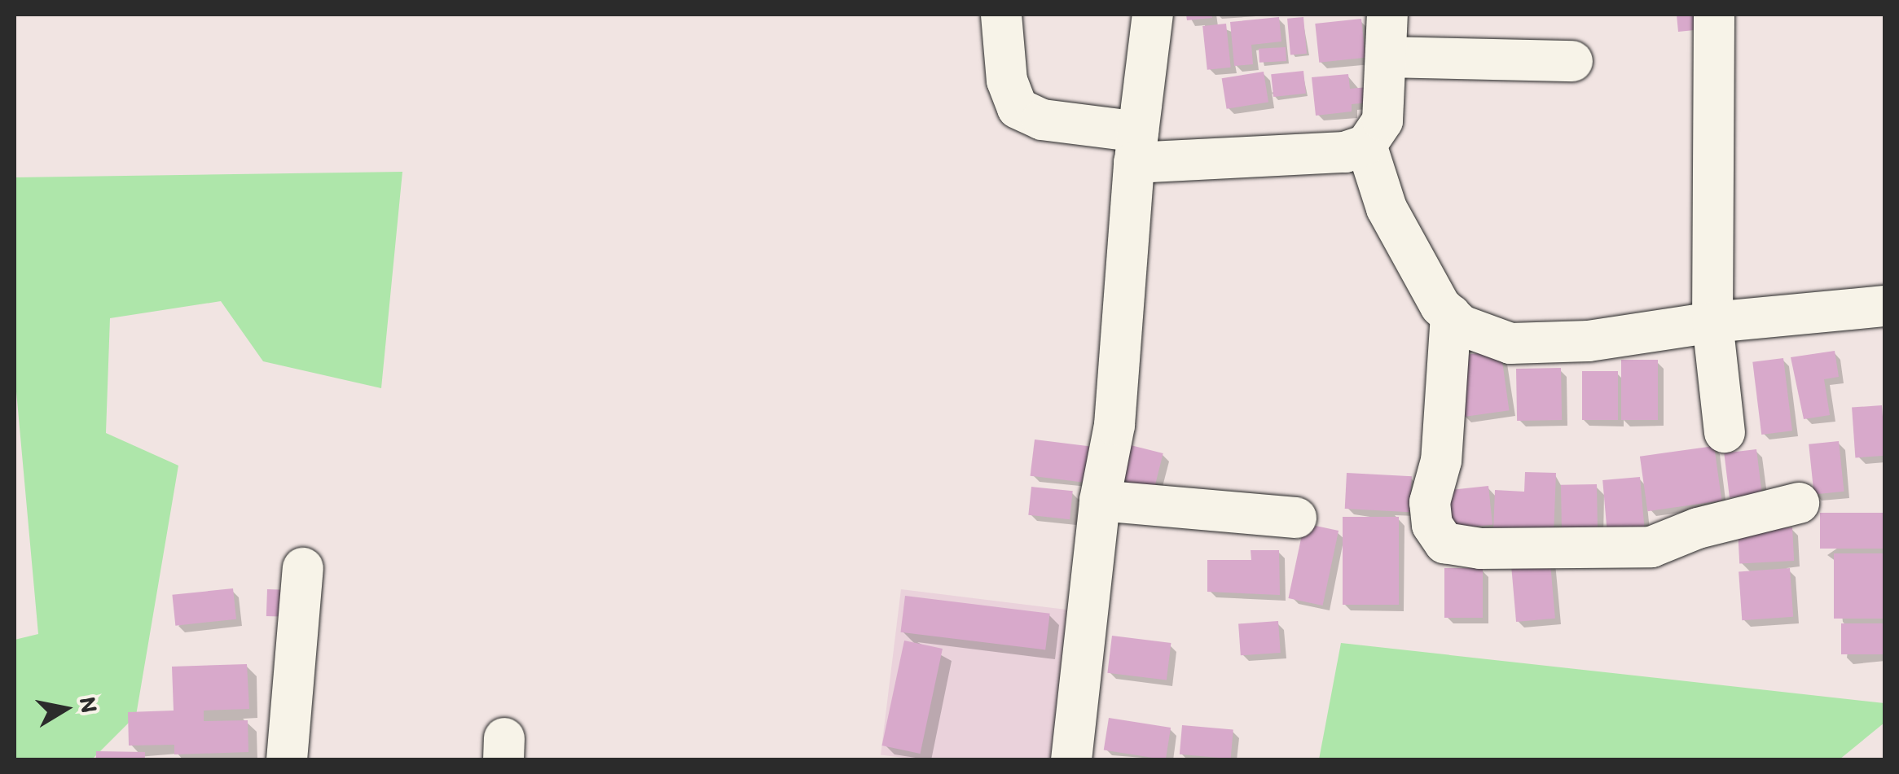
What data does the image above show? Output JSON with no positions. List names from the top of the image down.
{
  "north": "right"
}
